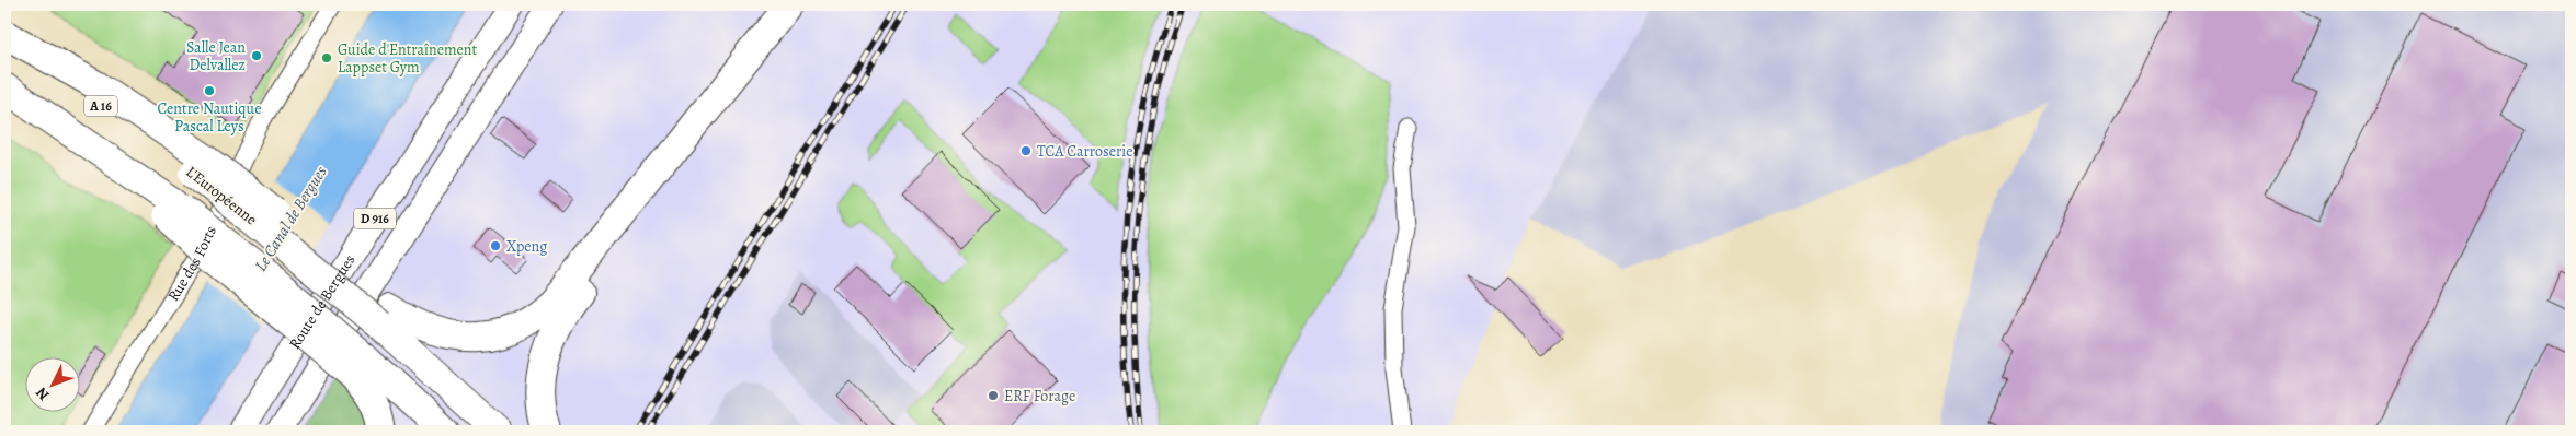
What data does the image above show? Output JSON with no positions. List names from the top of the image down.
{
  "streets": {
    "highway": ["A 16", "L'Européenne"],
    "main road": ["D 916", "Route de Bergues"],
    "street": ["Rue des Forts"]
  },
  "water": ["Le Canal de Bergues"],
  "places": [
    "Salle Jean Delvallez",
    "Guide d'Entraînement Lappset Gym",
    "Centre Nautique Pascal Leys",
    "TCA Carroserie",
    "Xpeng",
    "ERF Forage"
  ],
  "north": "bottom left"
}
